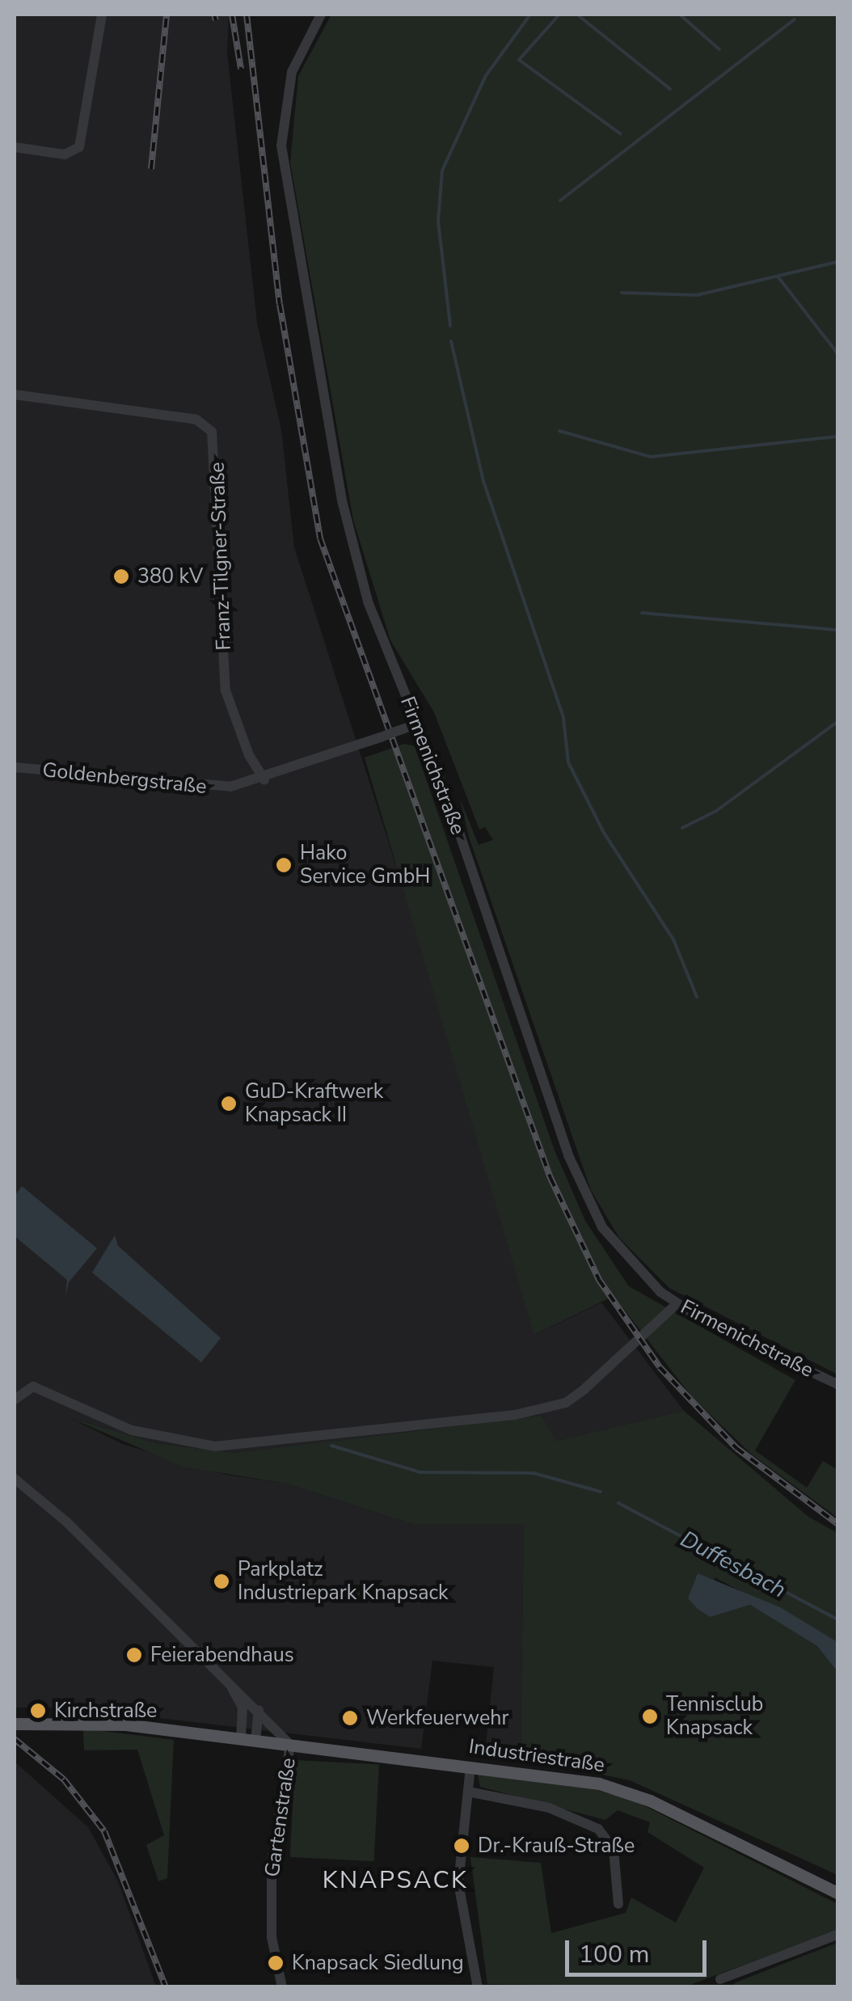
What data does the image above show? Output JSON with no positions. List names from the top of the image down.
{
  "streets": {
    "main road": ["Industriestraße"],
    "street": [
      "Franz-Tilgner-Straße",
      "Firmenichstraße",
      "Goldenbergstraße",
      "Gartenstraße"
    ]
  },
  "crossings": [
    ["Franz-Tilgner-Straße", "Goldenbergstraße"],
    ["Firmenichstraße", "Goldenbergstraße"],
    ["Industriestraße", "Gartenstraße"]
  ],
  "districts": ["KNAPSACK"],
  "water": ["Duffesbach"],
  "places": [
    "380 kV",
    "Hako Service GmbH",
    "GuD-Kraftwerk Knapsack II",
    "Parkplatz Industriepark Knapsack",
    "Feierabendhaus",
    "Kirchstraße",
    "Tennisclub Knapsack",
    "Werkfeuerwehr",
    "Dr.-Krauß-Straße",
    "Knapsack Siedlung"
  ],
  "scale_bar": "100 m"
}
